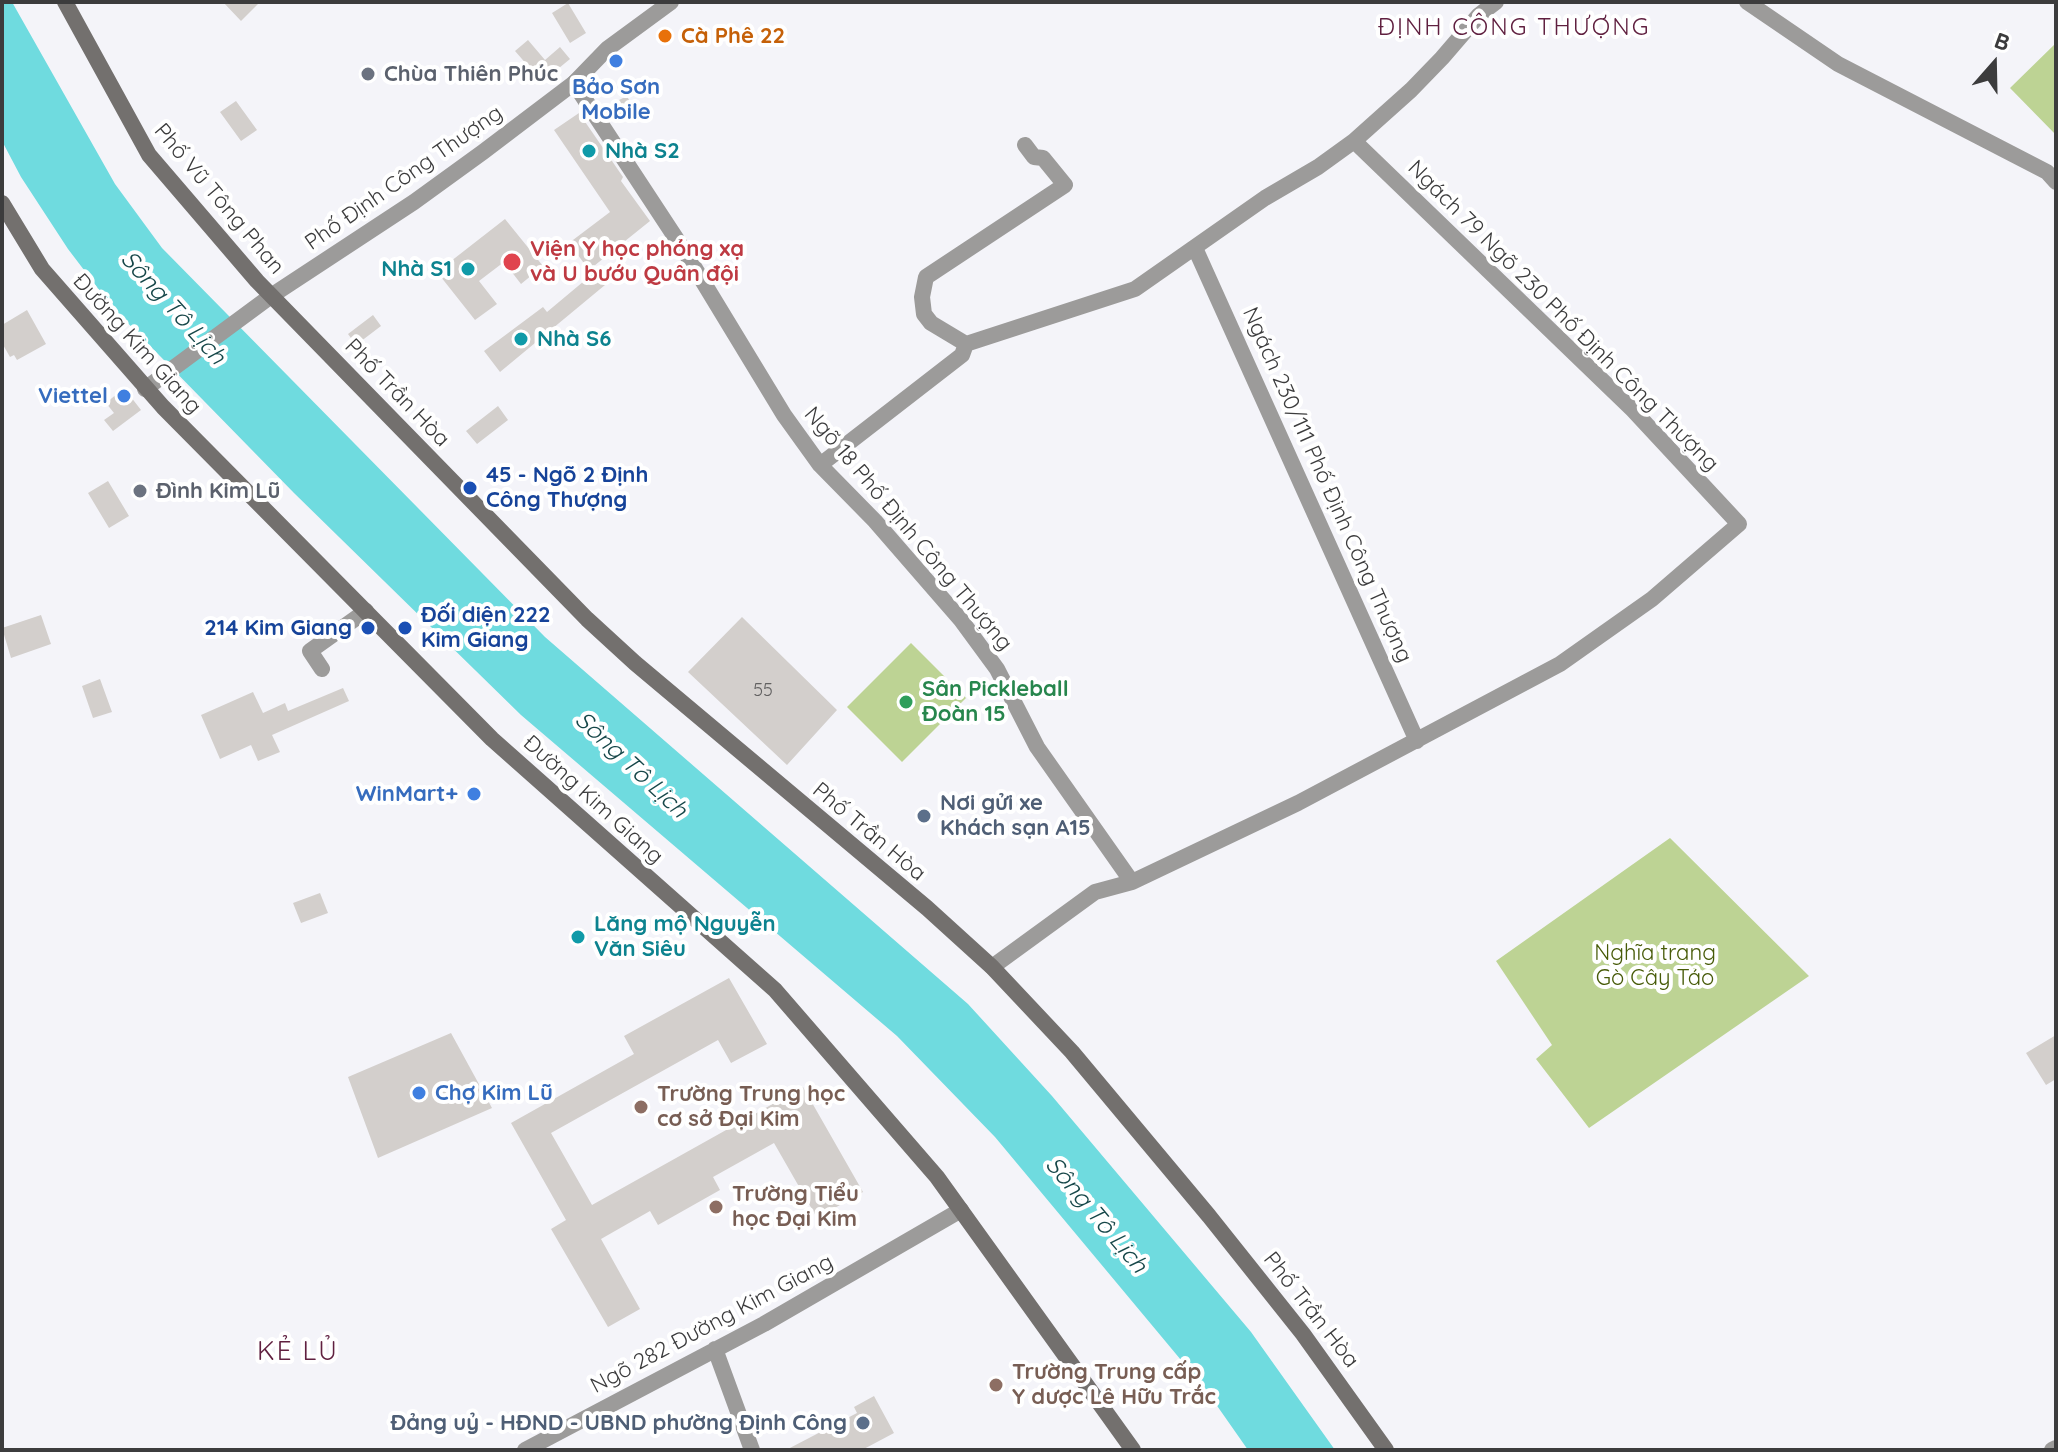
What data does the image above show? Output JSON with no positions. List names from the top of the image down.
{
  "streets": {
    "main road": ["Phố Vũ Tông Phan", "Đường Kim Giang", "Phố Trần Hòa"],
    "street": [
      "Phố Định Công Thượng",
      "Ngách 79 Ngõ 230 Phố Định Công Thượng",
      "Ngách 230/111 Phố Định Công Thượng",
      "Ngõ 18 Phố Định Công Thượng",
      "Ngõ 282 Đường Kim Giang"
    ]
  },
  "crossings": [
    ["Phố Định Công Thượng", "Phố Vũ Tông Phan"],
    ["Phố Định Công Thượng", "Đường Kim Giang"],
    ["Phố Định Công Thượng", "Phố Trần Hòa"],
    ["Phố Định Công Thượng", "Ngõ 18 Phố Định Công Thượng"],
    ["Phố Vũ Tông Phan", "Phố Trần Hòa"],
    ["Ngách 79 Ngõ 230 Phố Định Công Thượng", "Ngách 230/111 Phố Định Công Thượng"],
    ["Đường Kim Giang", "Ngõ 282 Đường Kim Giang"]
  ],
  "districts": ["ĐỊNH CÔNG THƯỢNG", "KẺ LỦ"],
  "water": ["Sông Tô Lịch"],
  "parks": ["Nghĩa trang Gò Cây Táo"],
  "places": [
    "Cà Phê 22",
    "Bảo Sơn Mobile",
    "Chùa Thiên Phúc",
    "Nhà S2",
    "Viện Y học phóng xạ và U bướu Quân đội",
    "Nhà S1",
    "Nhà S6",
    "Viettel",
    "45 - Ngõ 2 Định Công Thượng",
    "Đình Kim Lũ",
    "214 Kim Giang",
    "Đối diện 222 Kim Giang",
    "Sân Pickleball Đoàn 15",
    "WinMart+",
    "Nơi gửi xe Khách sạn A15",
    "Lăng mộ Nguyễn Văn Siêu",
    "Chợ Kim Lũ",
    "Trường Trung học cơ sở Đại Kim",
    "Trường Tiểu học Đại Kim",
    "Trường Trung cấp Y dược Lê Hữu Trắc",
    "Đảng uỷ - HĐND - UBND phường Định Công"
  ],
  "house_numbers": ["55"],
  "north": "top"
}
